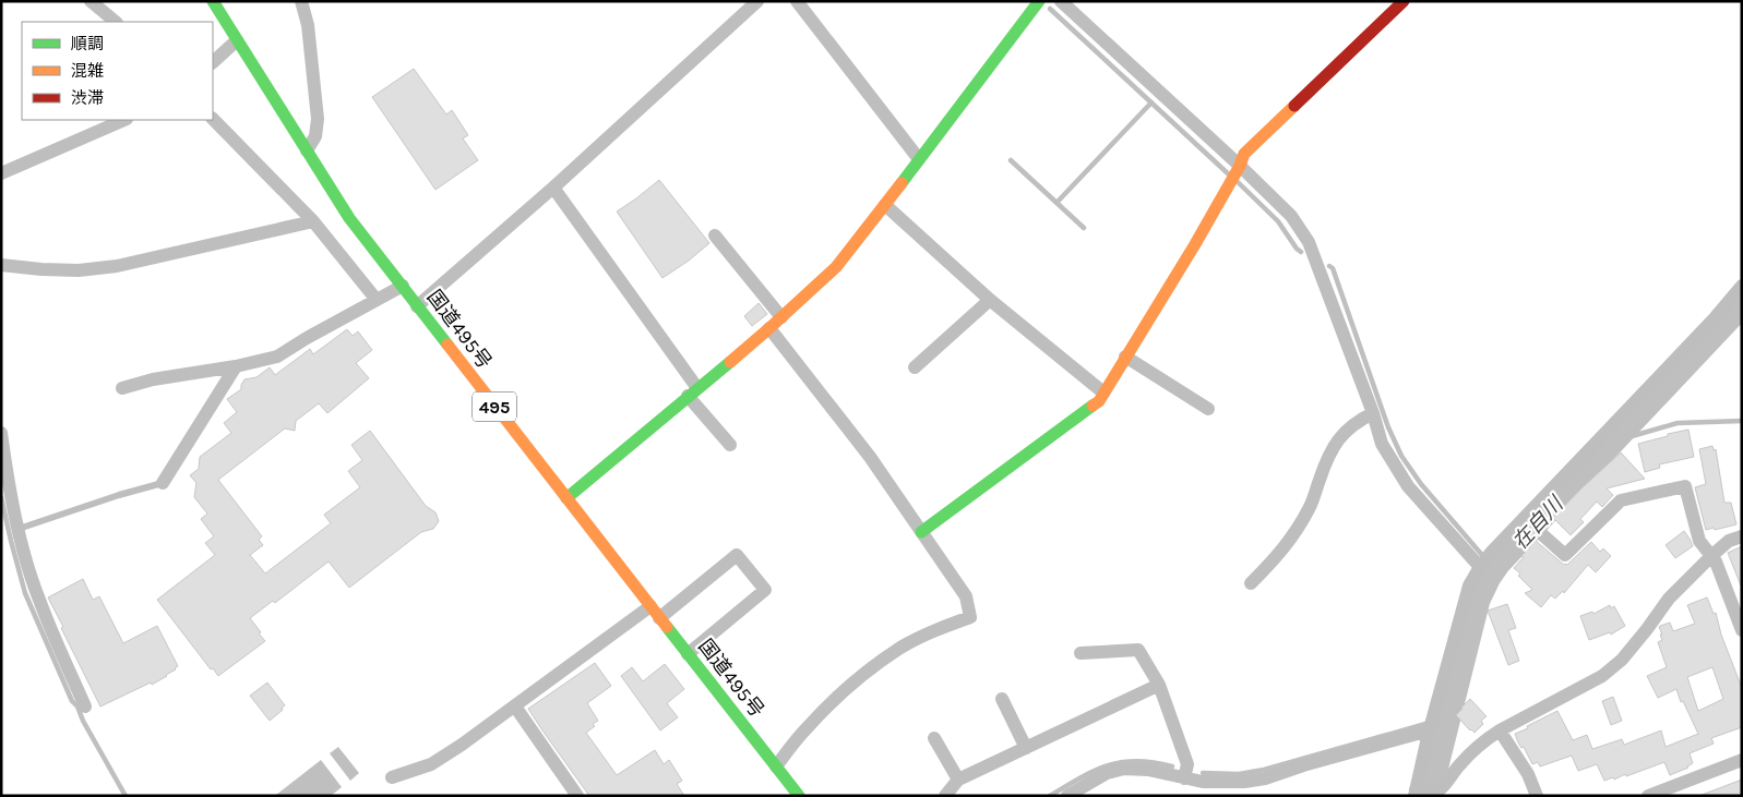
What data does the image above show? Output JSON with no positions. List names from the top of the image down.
{
  "streets": {
    "main road": ["国道495号", "495"]
  },
  "water": ["在自川"],
  "legend": ["順調", "混雑", "渋滞"]
}
